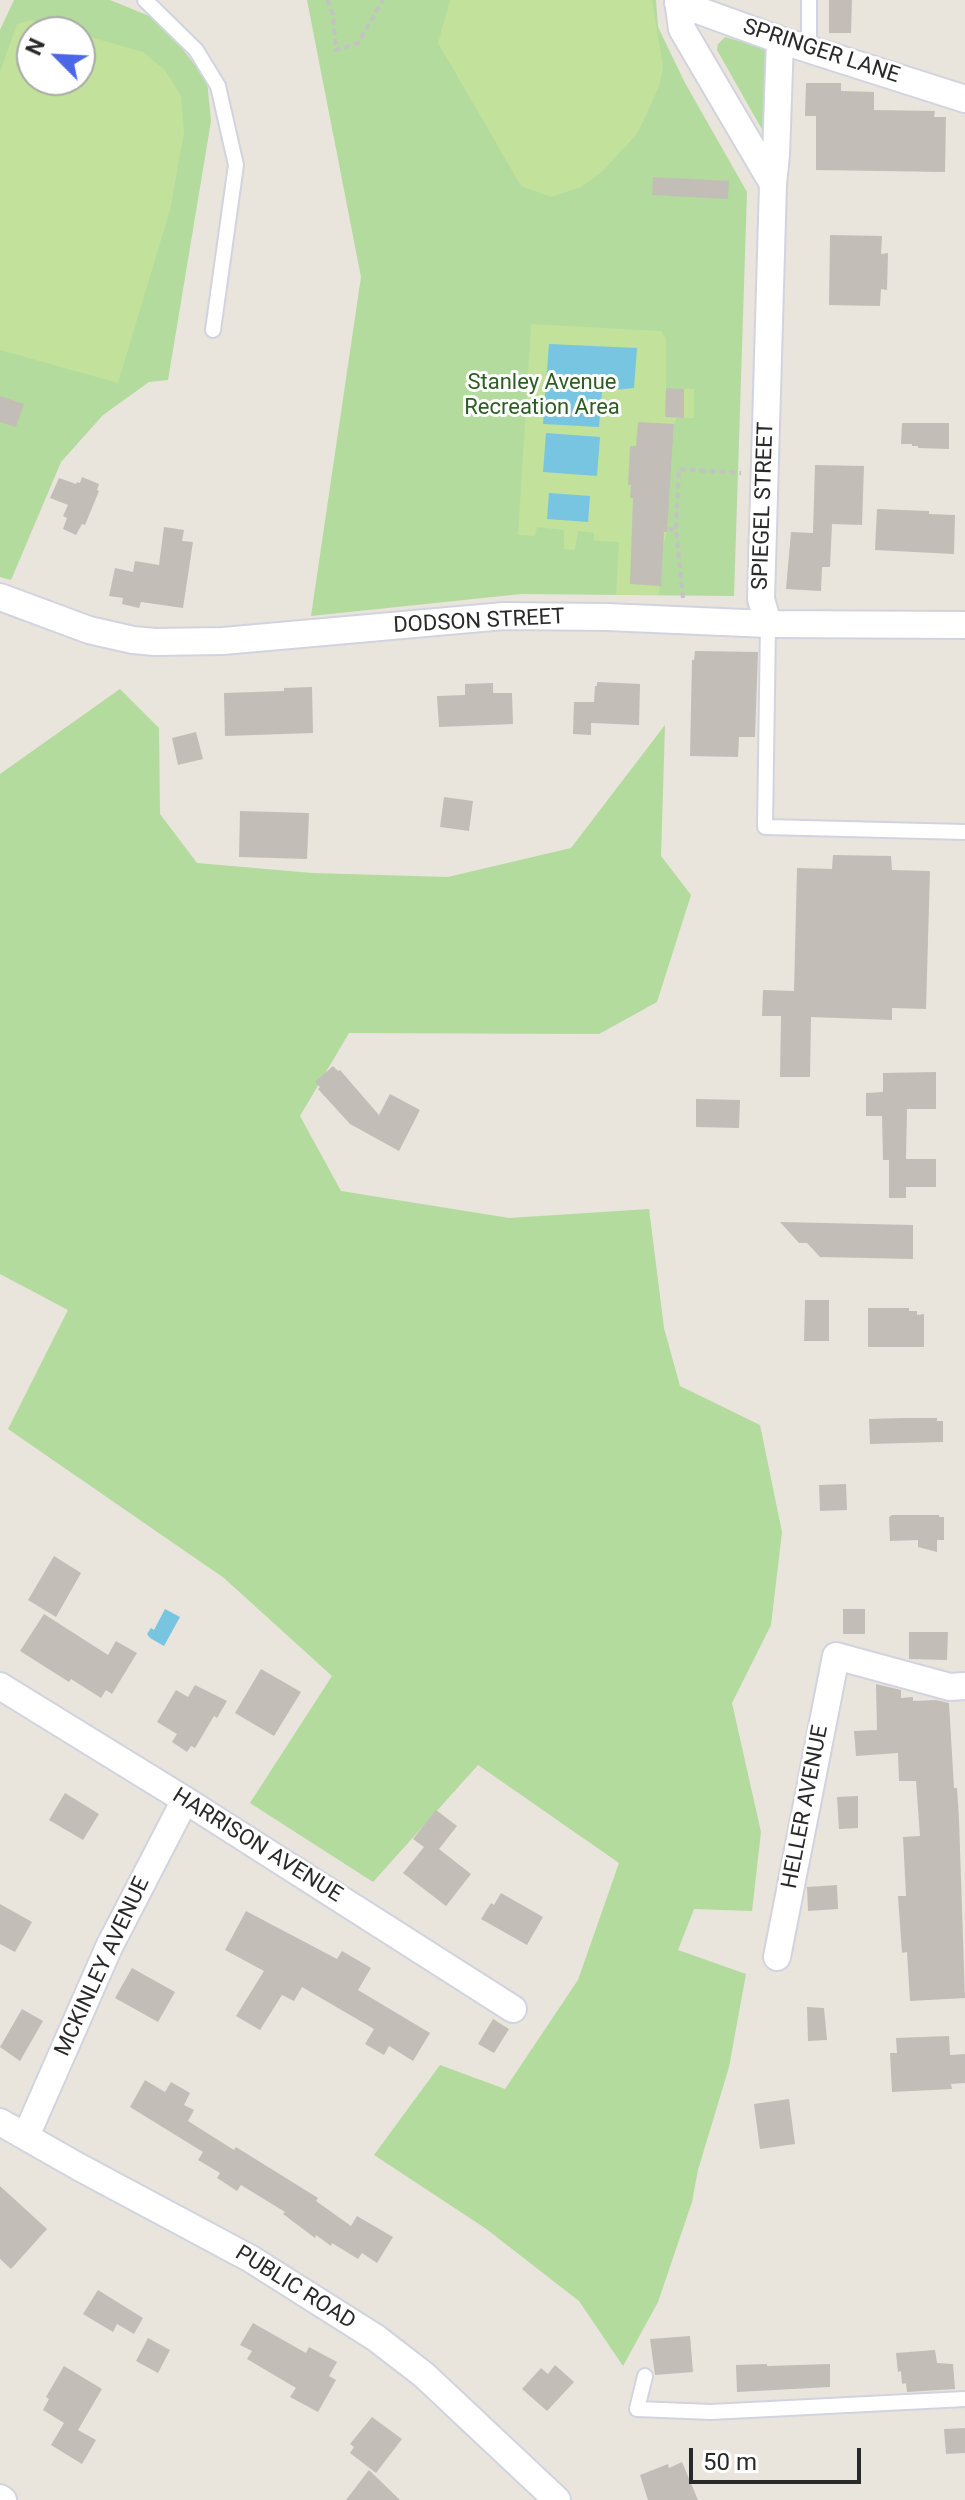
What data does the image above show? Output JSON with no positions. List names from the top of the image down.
{
  "streets": {
    "street": [
      "SPRINGER LANE",
      "SPIEGEL STREET",
      "DODSON STREET",
      "HELLER AVENUE",
      "HARRISON AVENUE",
      "MCKINLEY AVENUE",
      "PUBLIC ROAD"
    ]
  },
  "crossings": [
    ["SPRINGER LANE", "SPIEGEL STREET"],
    ["SPIEGEL STREET", "DODSON STREET"],
    ["HARRISON AVENUE", "MCKINLEY AVENUE"],
    ["MCKINLEY AVENUE", "PUBLIC ROAD"]
  ],
  "parks": ["Stanley Avenue Recreation Area"],
  "scale_bar": "50 m",
  "north": "top left"
}
